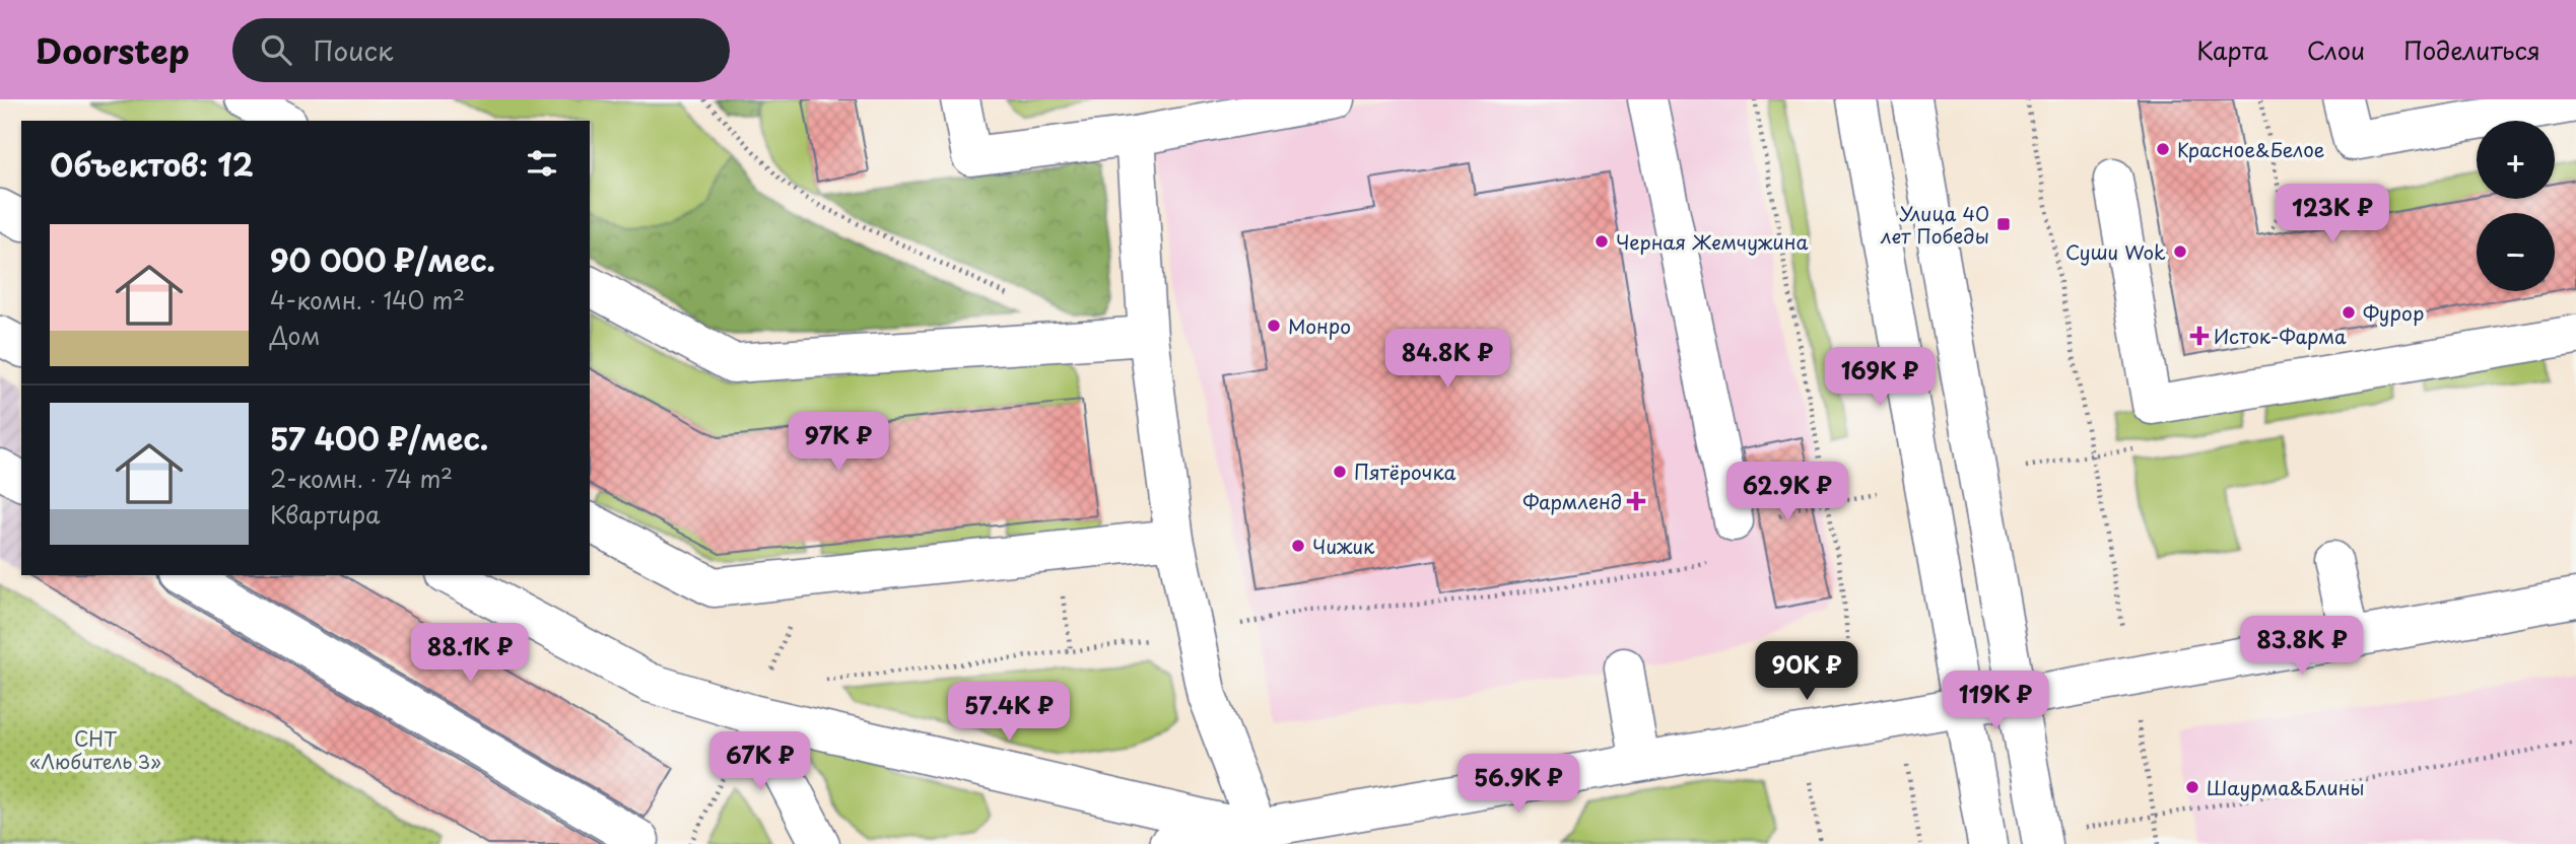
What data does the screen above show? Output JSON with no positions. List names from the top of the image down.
{
  "parks": ["СНТ «Любитель 3»"],
  "places": {
    "other": [
      "Красное&Белое",
      "Черная Жемчужина",
      "Суши Wok",
      "Фурор",
      "Монро",
      "Пятёрочка",
      "Чижик",
      "Шаурма&Блины"
    ],
    "transit": ["Улица 40 лет Победы"],
    "health": ["Исток-Фарма", "Фармленд"]
  },
  "page": {
    "header": "Doorstep",
    "search": "Поиск",
    "nav": ["Карта", "Слои", "Поделиться"],
    "map_buttons": ["+", "−"],
    "heading": "Объектов: 12",
    "price": [
      "123K ₽",
      "84.8K ₽",
      "169K ₽",
      "97K ₽",
      "62.9K ₽",
      "83.8K ₽",
      "88.1K ₽",
      "90K ₽",
      "119K ₽",
      "57.4K ₽",
      "67K ₽",
      "56.9K ₽"
    ],
    "list": [
      {
        "name": "90 000 ₽/мес.",
        "note": "4-комн. · 140 m² · Дом"
      },
      {
        "name": "57 400 ₽/мес.",
        "note": "2-комн. · 74 m² · Квартира"
      }
    ]
  }
}
